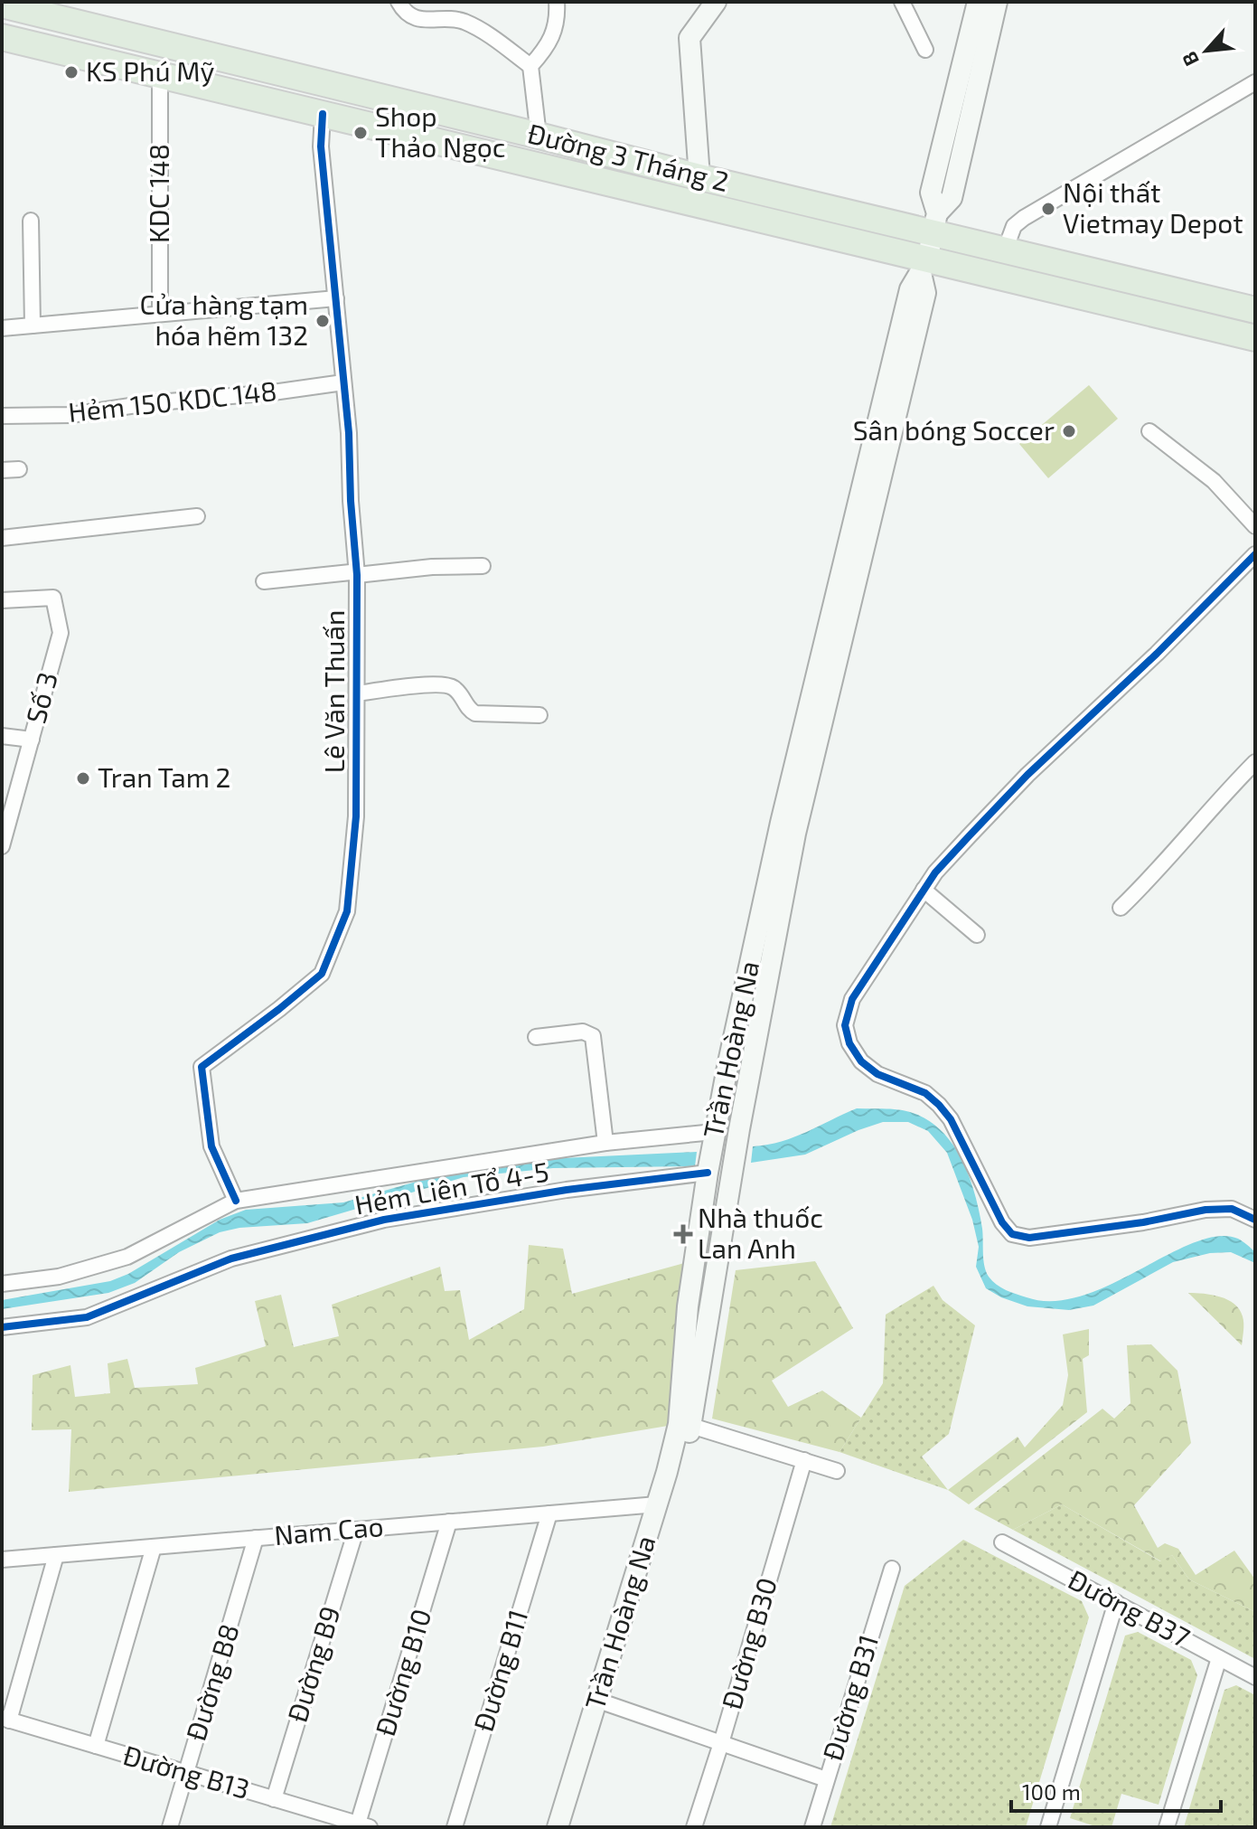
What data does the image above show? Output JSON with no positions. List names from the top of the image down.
{
  "streets": {
    "highway": ["Đường 3 Tháng 2"],
    "main road": ["Trần Hoàng Na"],
    "street": [
      "KDC 148",
      "Hẻm 150 KDC 148",
      "Lê Văn Thuấn",
      "Số 3",
      "Hẻm Liên Tổ 4-5",
      "Nam Cao",
      "Đường B37",
      "Đường B30",
      "Đường B9",
      "Đường B11",
      "Đường B10",
      "Đường B8",
      "Đường B31",
      "Đường B13"
    ]
  },
  "crossings": [
    ["Đường 3 Tháng 2", "KDC 148"],
    ["Đường 3 Tháng 2", "Lê Văn Thuấn"],
    ["Đường 3 Tháng 2", "Trần Hoàng Na"],
    ["Hẻm 150 KDC 148", "Lê Văn Thuấn"],
    ["Trần Hoàng Na", "Hẻm Liên Tổ 4-5"],
    ["Trần Hoàng Na", "Nam Cao"],
    ["Nam Cao", "Đường B9"],
    ["Nam Cao", "Đường B11"],
    ["Nam Cao", "Đường B10"],
    ["Nam Cao", "Đường B8"],
    ["Đường B9", "Đường B13"],
    ["Đường B10", "Đường B13"],
    ["Đường B8", "Đường B13"]
  ],
  "places": {
    "other": [
      "KS Phú Mỹ",
      "Shop Thảo Ngọc",
      "Nội thất Vietmay Depot",
      "Cửa hàng tạm hóa hẽm 132",
      "Sân bóng Soccer",
      "Tran Tam 2"
    ],
    "health": ["Nhà thuốc Lan Anh"]
  },
  "scale_bar": "100 m",
  "north": "bottom left"
}
